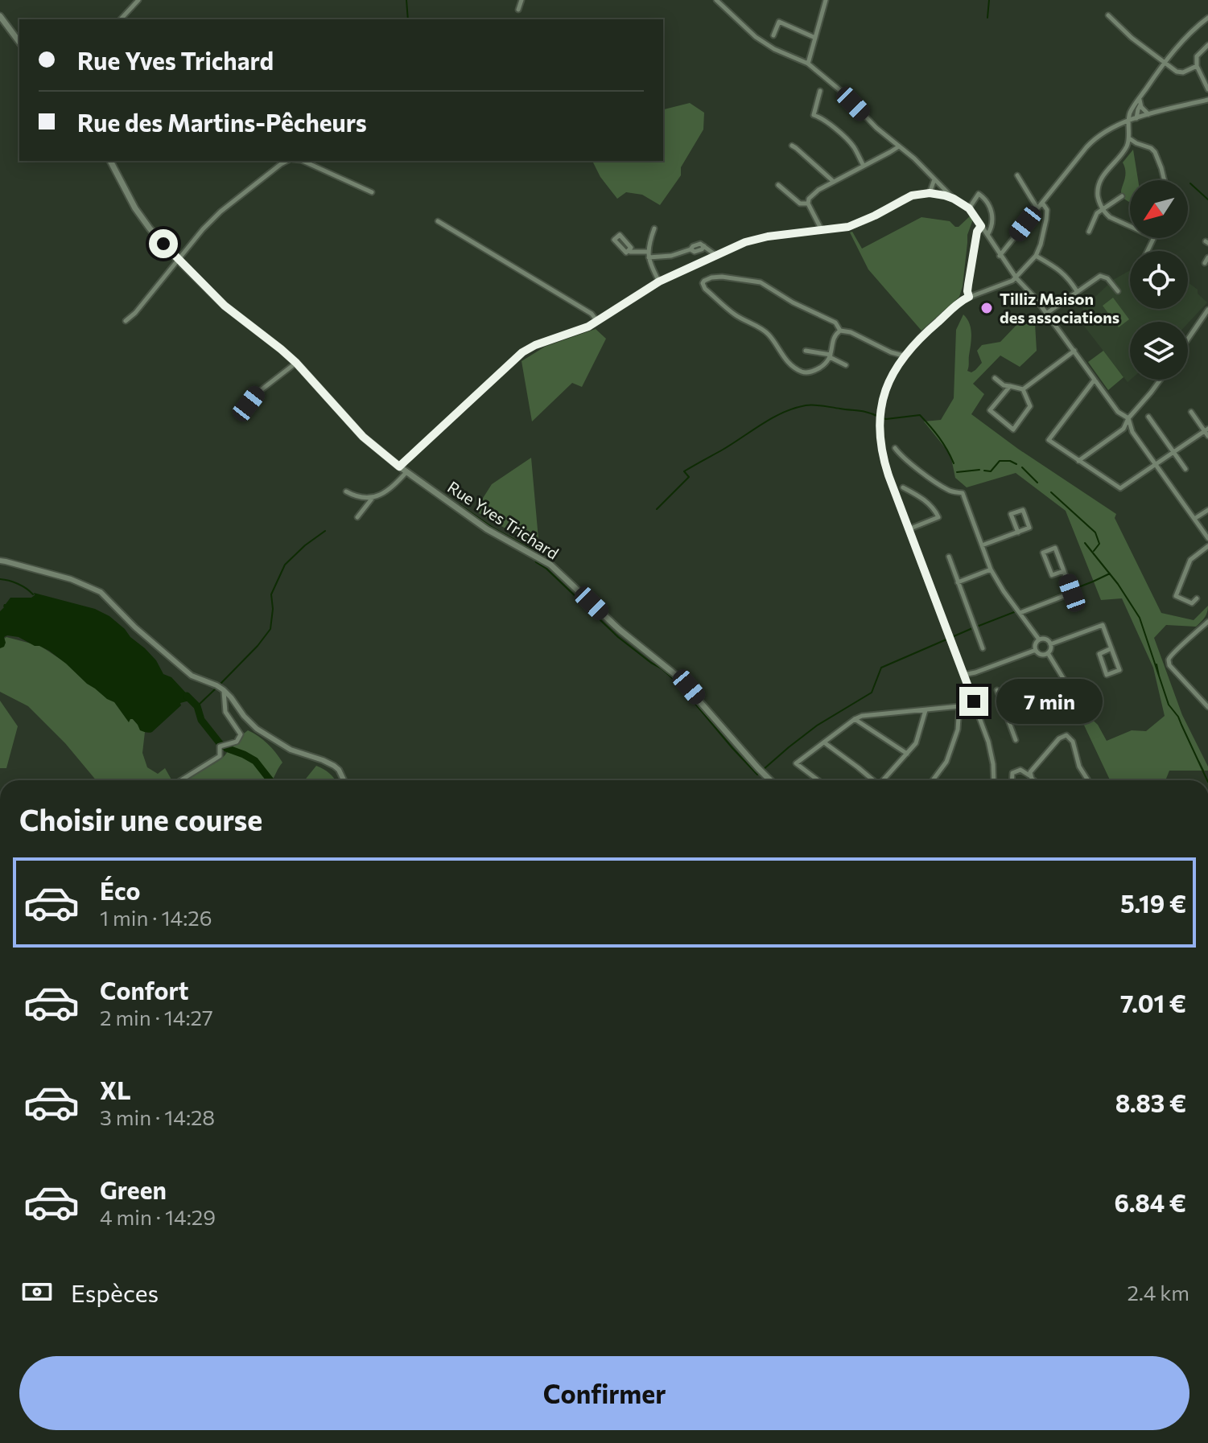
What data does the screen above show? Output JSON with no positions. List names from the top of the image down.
{
  "streets": {
    "main road": ["Rue Yves Trichard"]
  },
  "places": ["Tilliz Maison des associations"],
  "north": "bottom left",
  "page": {
    "banner": ["Rue Yves Trichard", "Rue des Martins-Pêcheurs"],
    "bubble": "7 min",
    "heading": "Choisir une course",
    "list": [
      {
        "name": "Éco",
        "note": "1 min · 14:26",
        "value": "5.19 €"
      },
      {
        "name": "Confort",
        "note": "2 min · 14:27",
        "value": "7.01 €"
      },
      {
        "name": "XL",
        "note": "3 min · 14:28",
        "value": "8.83 €"
      },
      {
        "name": "Green",
        "note": "4 min · 14:29",
        "value": "6.84 €"
      }
    ],
    "pay": ["Espèces", "2.4 km"],
    "buttons": "Confirmer"
  }
}
